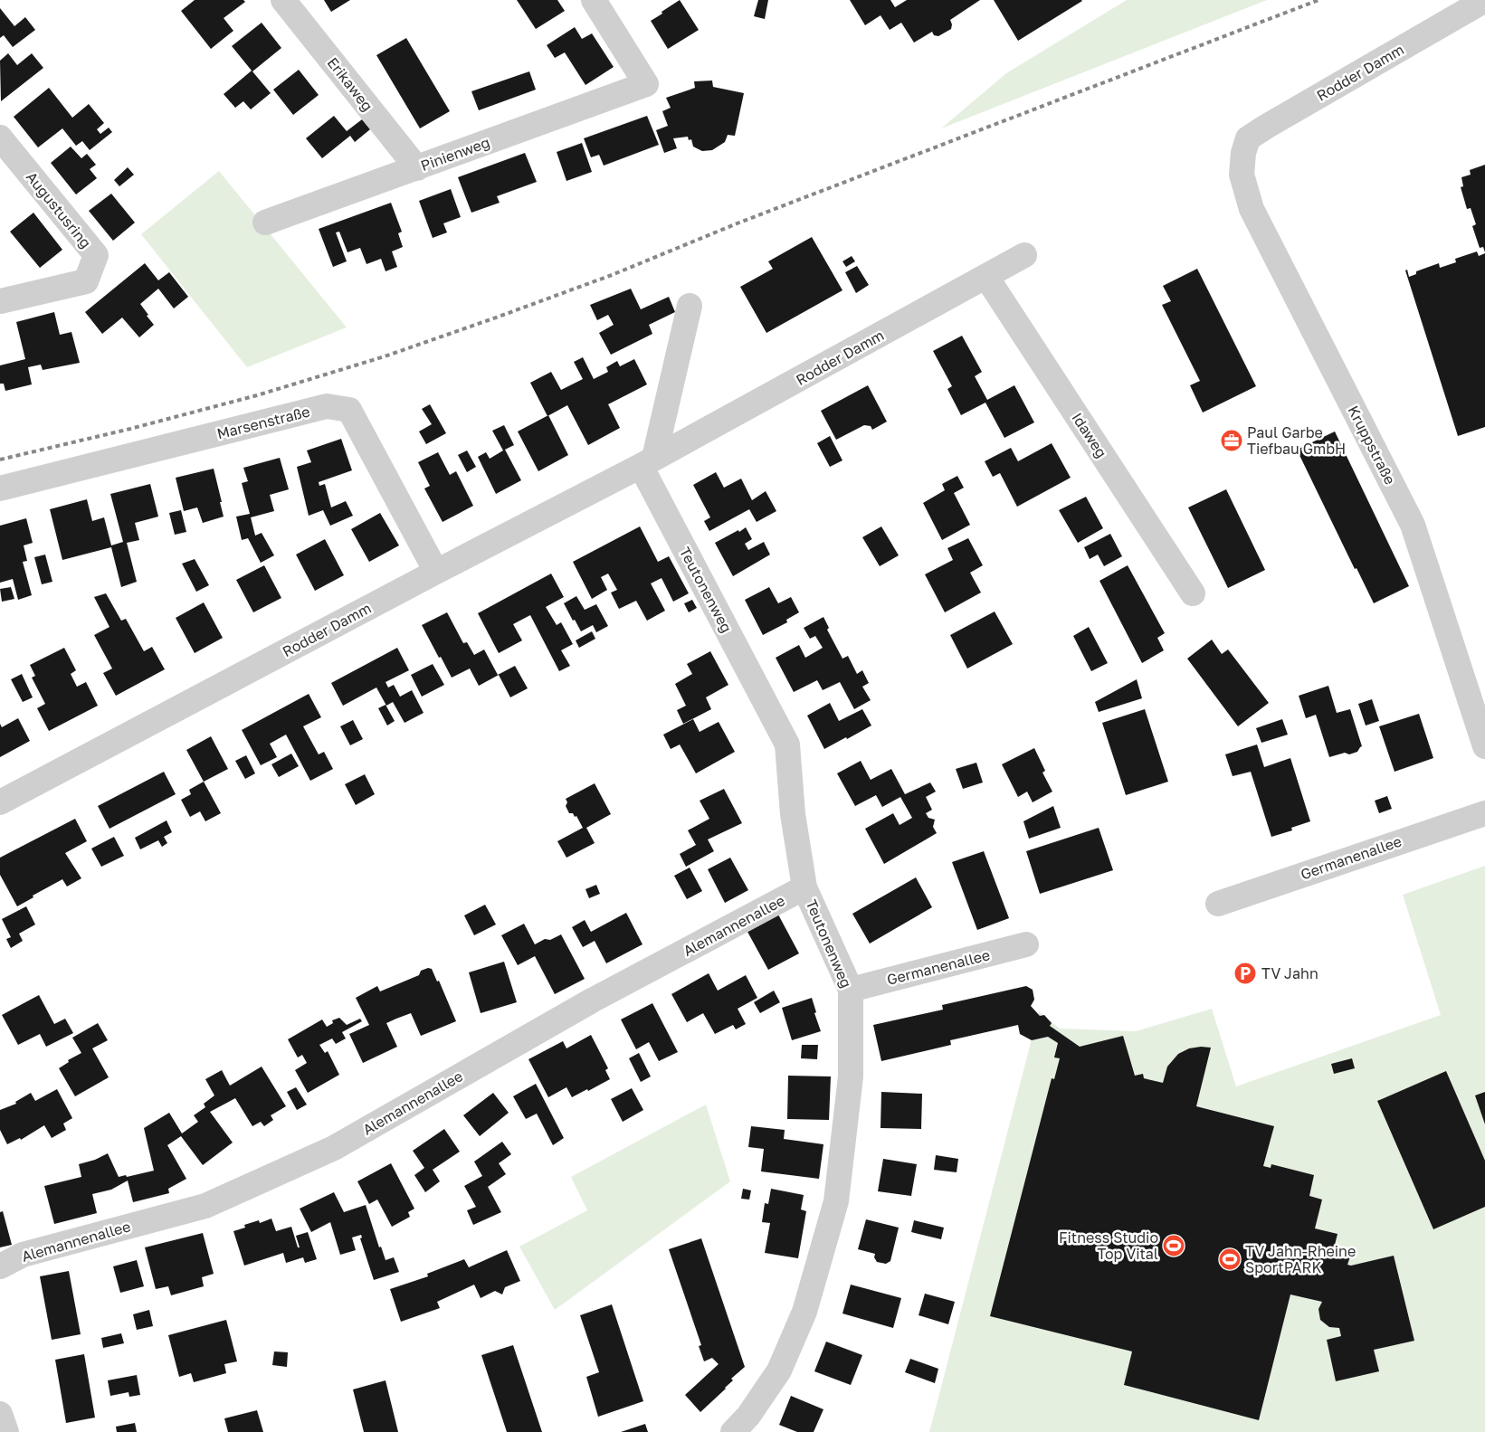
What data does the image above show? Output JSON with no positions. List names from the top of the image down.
{
  "streets": {
    "street": [
      "Rodder Damm",
      "Erikaweg",
      "Pinienweg",
      "Augustusring",
      "Marsenstraße",
      "Idaweg",
      "Kruppstraße",
      "Teutonenweg",
      "Germanenallee",
      "Alemannenallee"
    ]
  },
  "crossings": [
    ["Rodder Damm", "Marsenstraße"],
    ["Rodder Damm", "Idaweg"],
    ["Rodder Damm", "Kruppstraße"],
    ["Rodder Damm", "Teutonenweg"],
    ["Erikaweg", "Pinienweg"],
    ["Teutonenweg", "Germanenallee"],
    ["Teutonenweg", "Alemannenallee"]
  ],
  "places": {
    "office": ["Paul Garbe Tiefbau GmbH"],
    "parking": ["TV Jahn"],
    "sports": ["Fitness Studio Top Vital", "TV Jahn-Rheine SportPARK"]
  }
}
